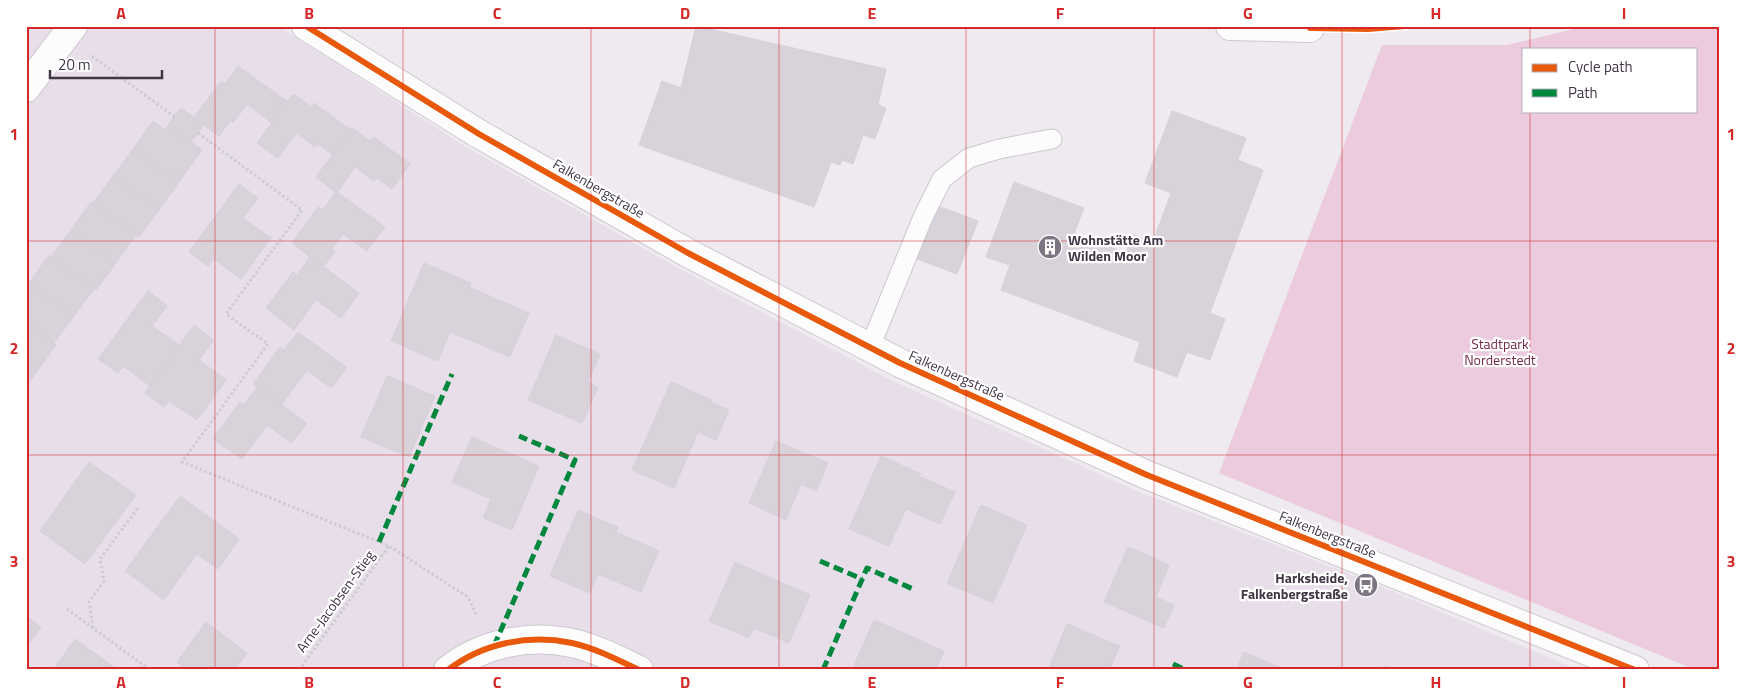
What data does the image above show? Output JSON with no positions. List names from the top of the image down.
{
  "streets": {
    "street": ["Falkenbergstraße"],
    "path": ["Arne-Jacobsen-Stieg"]
  },
  "parks": ["Stadtpark Norderstedt"],
  "places": {
    "building": ["Wohnstätte Am Wilden Moor"],
    "bus stop": ["Harksheide, Falkenbergstraße"]
  },
  "legend": ["Cycle path", "Path"],
  "scale_bar": "20 m",
  "grid": {
    "columns": [
      "A",
      "B",
      "C",
      "D",
      "E",
      "F",
      "G",
      "H",
      "I"
    ],
    "rows": ["1", "2", "3"]
  }
}
